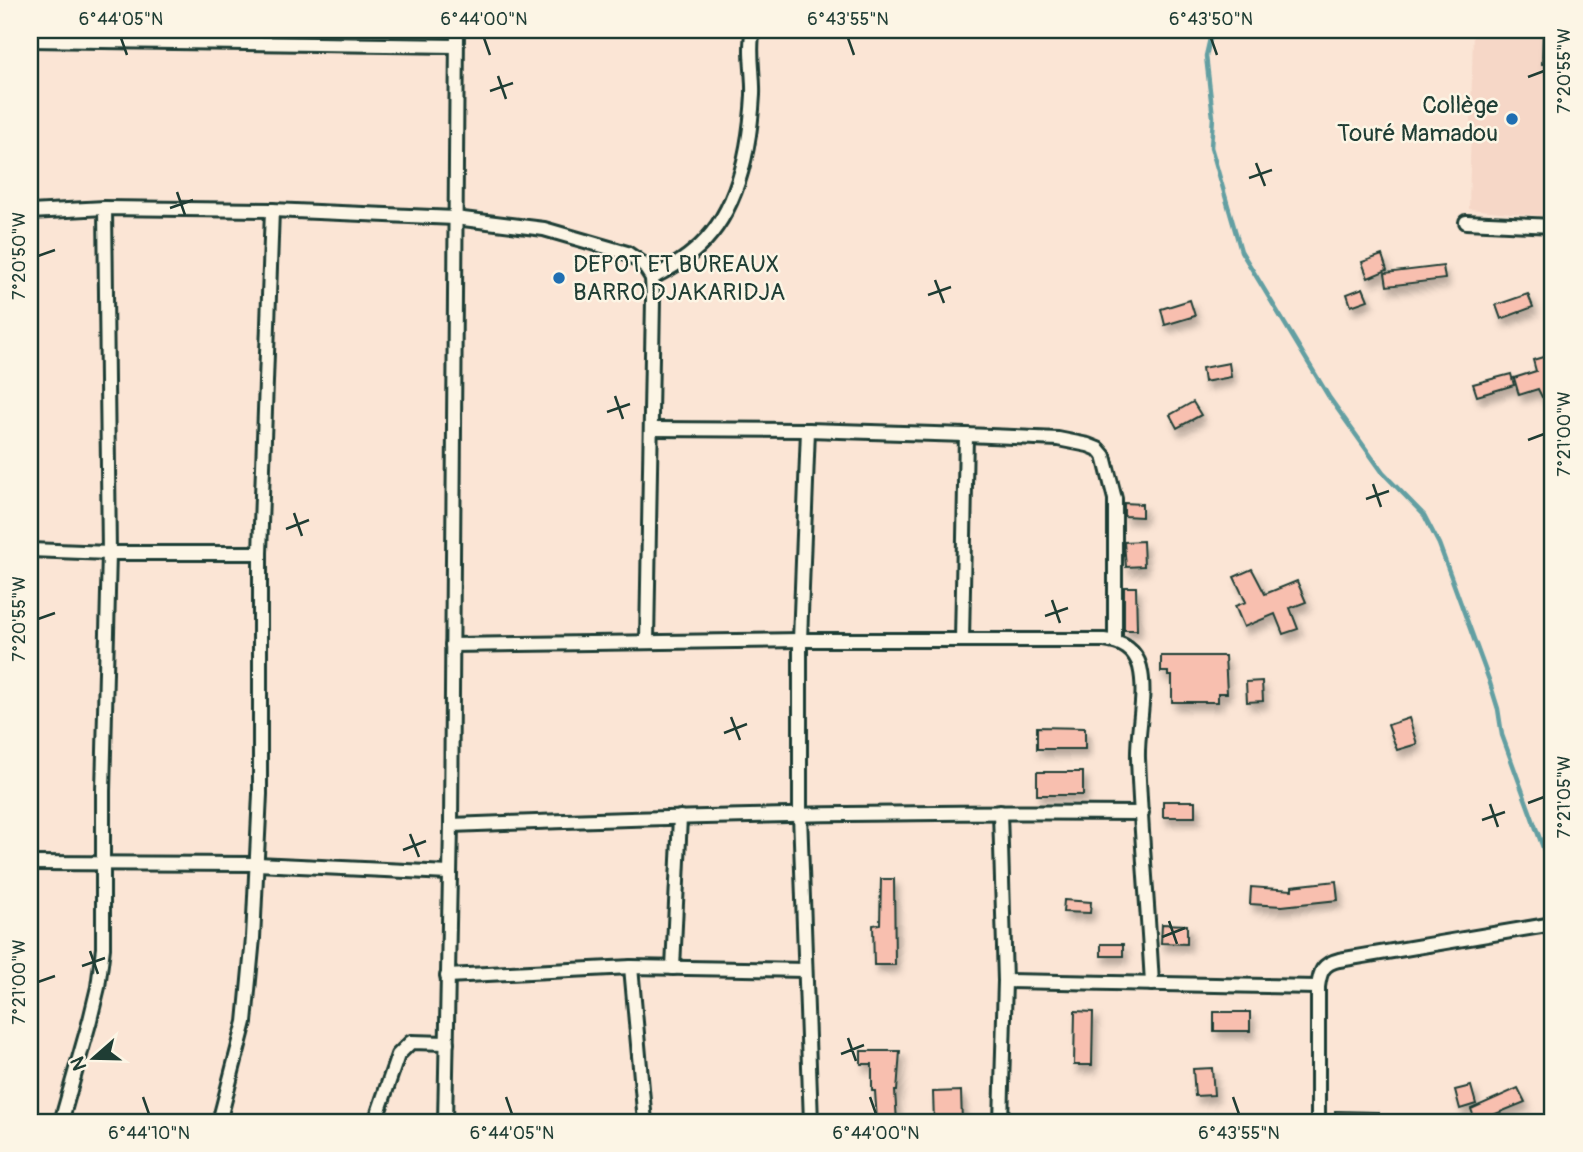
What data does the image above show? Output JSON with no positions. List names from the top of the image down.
{
  "places": ["Collège Touré Mamadou", "DEPOT ET BUREAUX BARRO DJAKARIDJA"],
  "north": "left",
  "coordinates": [
    "6°44'05\"N",
    "6°44'00\"N",
    "6°43'55\"N",
    "6°43'50\"N",
    "7°20'55\"W",
    "7°20'50\"W",
    "7°21'00\"W",
    "7°21'05\"W",
    "6°44'10\"N"
  ]
}
